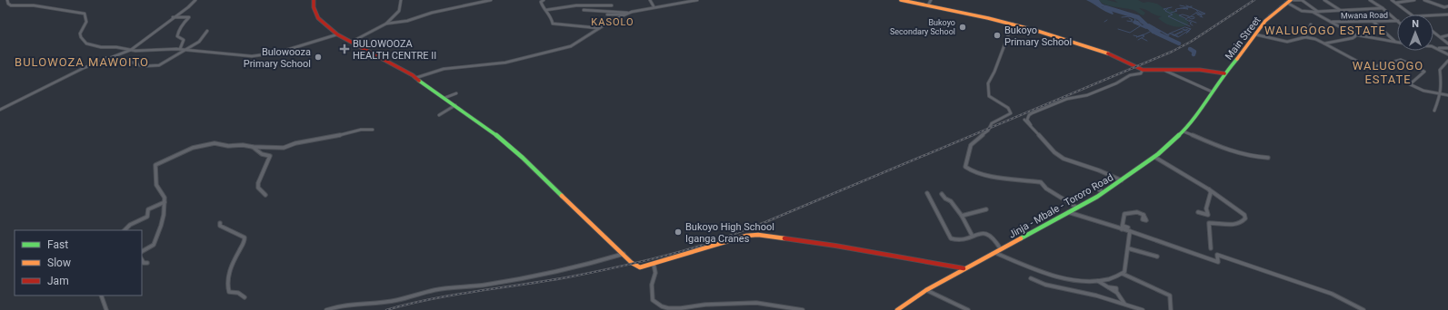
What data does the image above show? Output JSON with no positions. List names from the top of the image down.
{
  "streets": {
    "main road": ["Main Street", "Jinja - Mbale - Tororo Road"],
    "street": ["Mwana Road"]
  },
  "crossings": [
    ["Main Street", "Jinja - Mbale - Tororo Road"]
  ],
  "districts": [
    "KASOLO",
    "WALUGOGO ESTATE",
    "BULOWOZA MAWOITO",
    "WALUGOGO ESTATE"
  ],
  "places": {
    "other": [
      "Bukoyo Secondary School",
      "Bukoyo Primary School",
      "Bulowooza Primary School",
      "Bukoyo High School Iganga Cranes"
    ],
    "health": ["BULOWOOZA HEALTH CENTRE II"]
  },
  "legend": ["Fast", "Slow", "Jam"],
  "north": "top"
}
